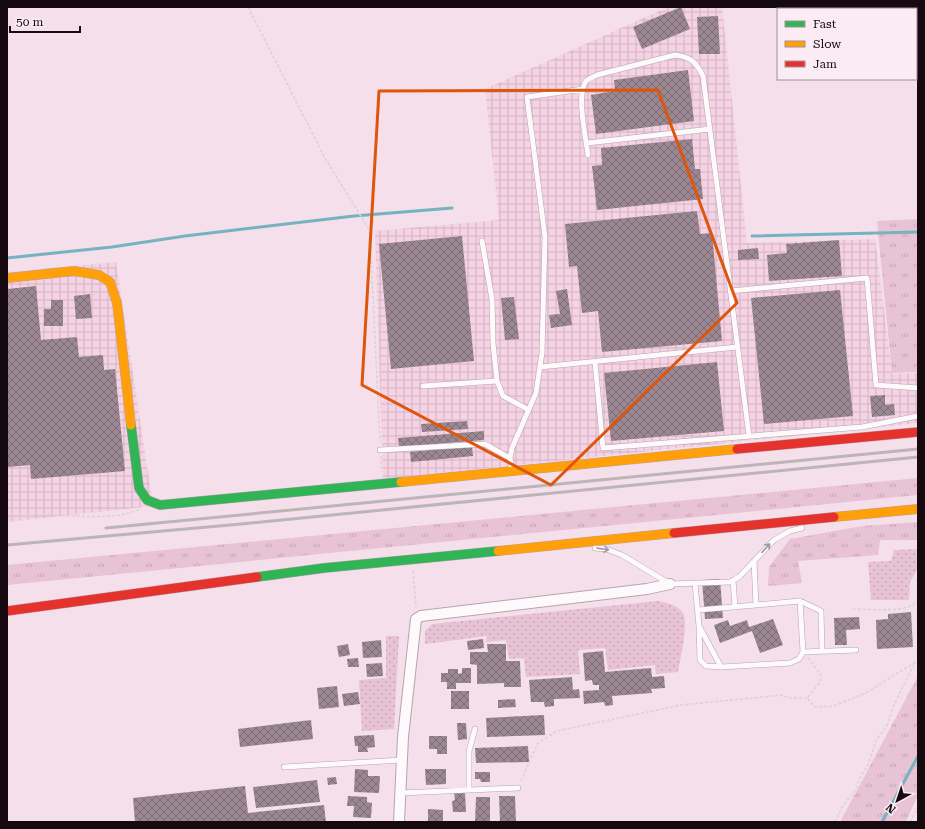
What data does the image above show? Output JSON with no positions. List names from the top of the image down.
{
  "legend": ["Fast", "Slow", "Jam"],
  "scale_bar": "50 m",
  "north": "bottom left"
}
